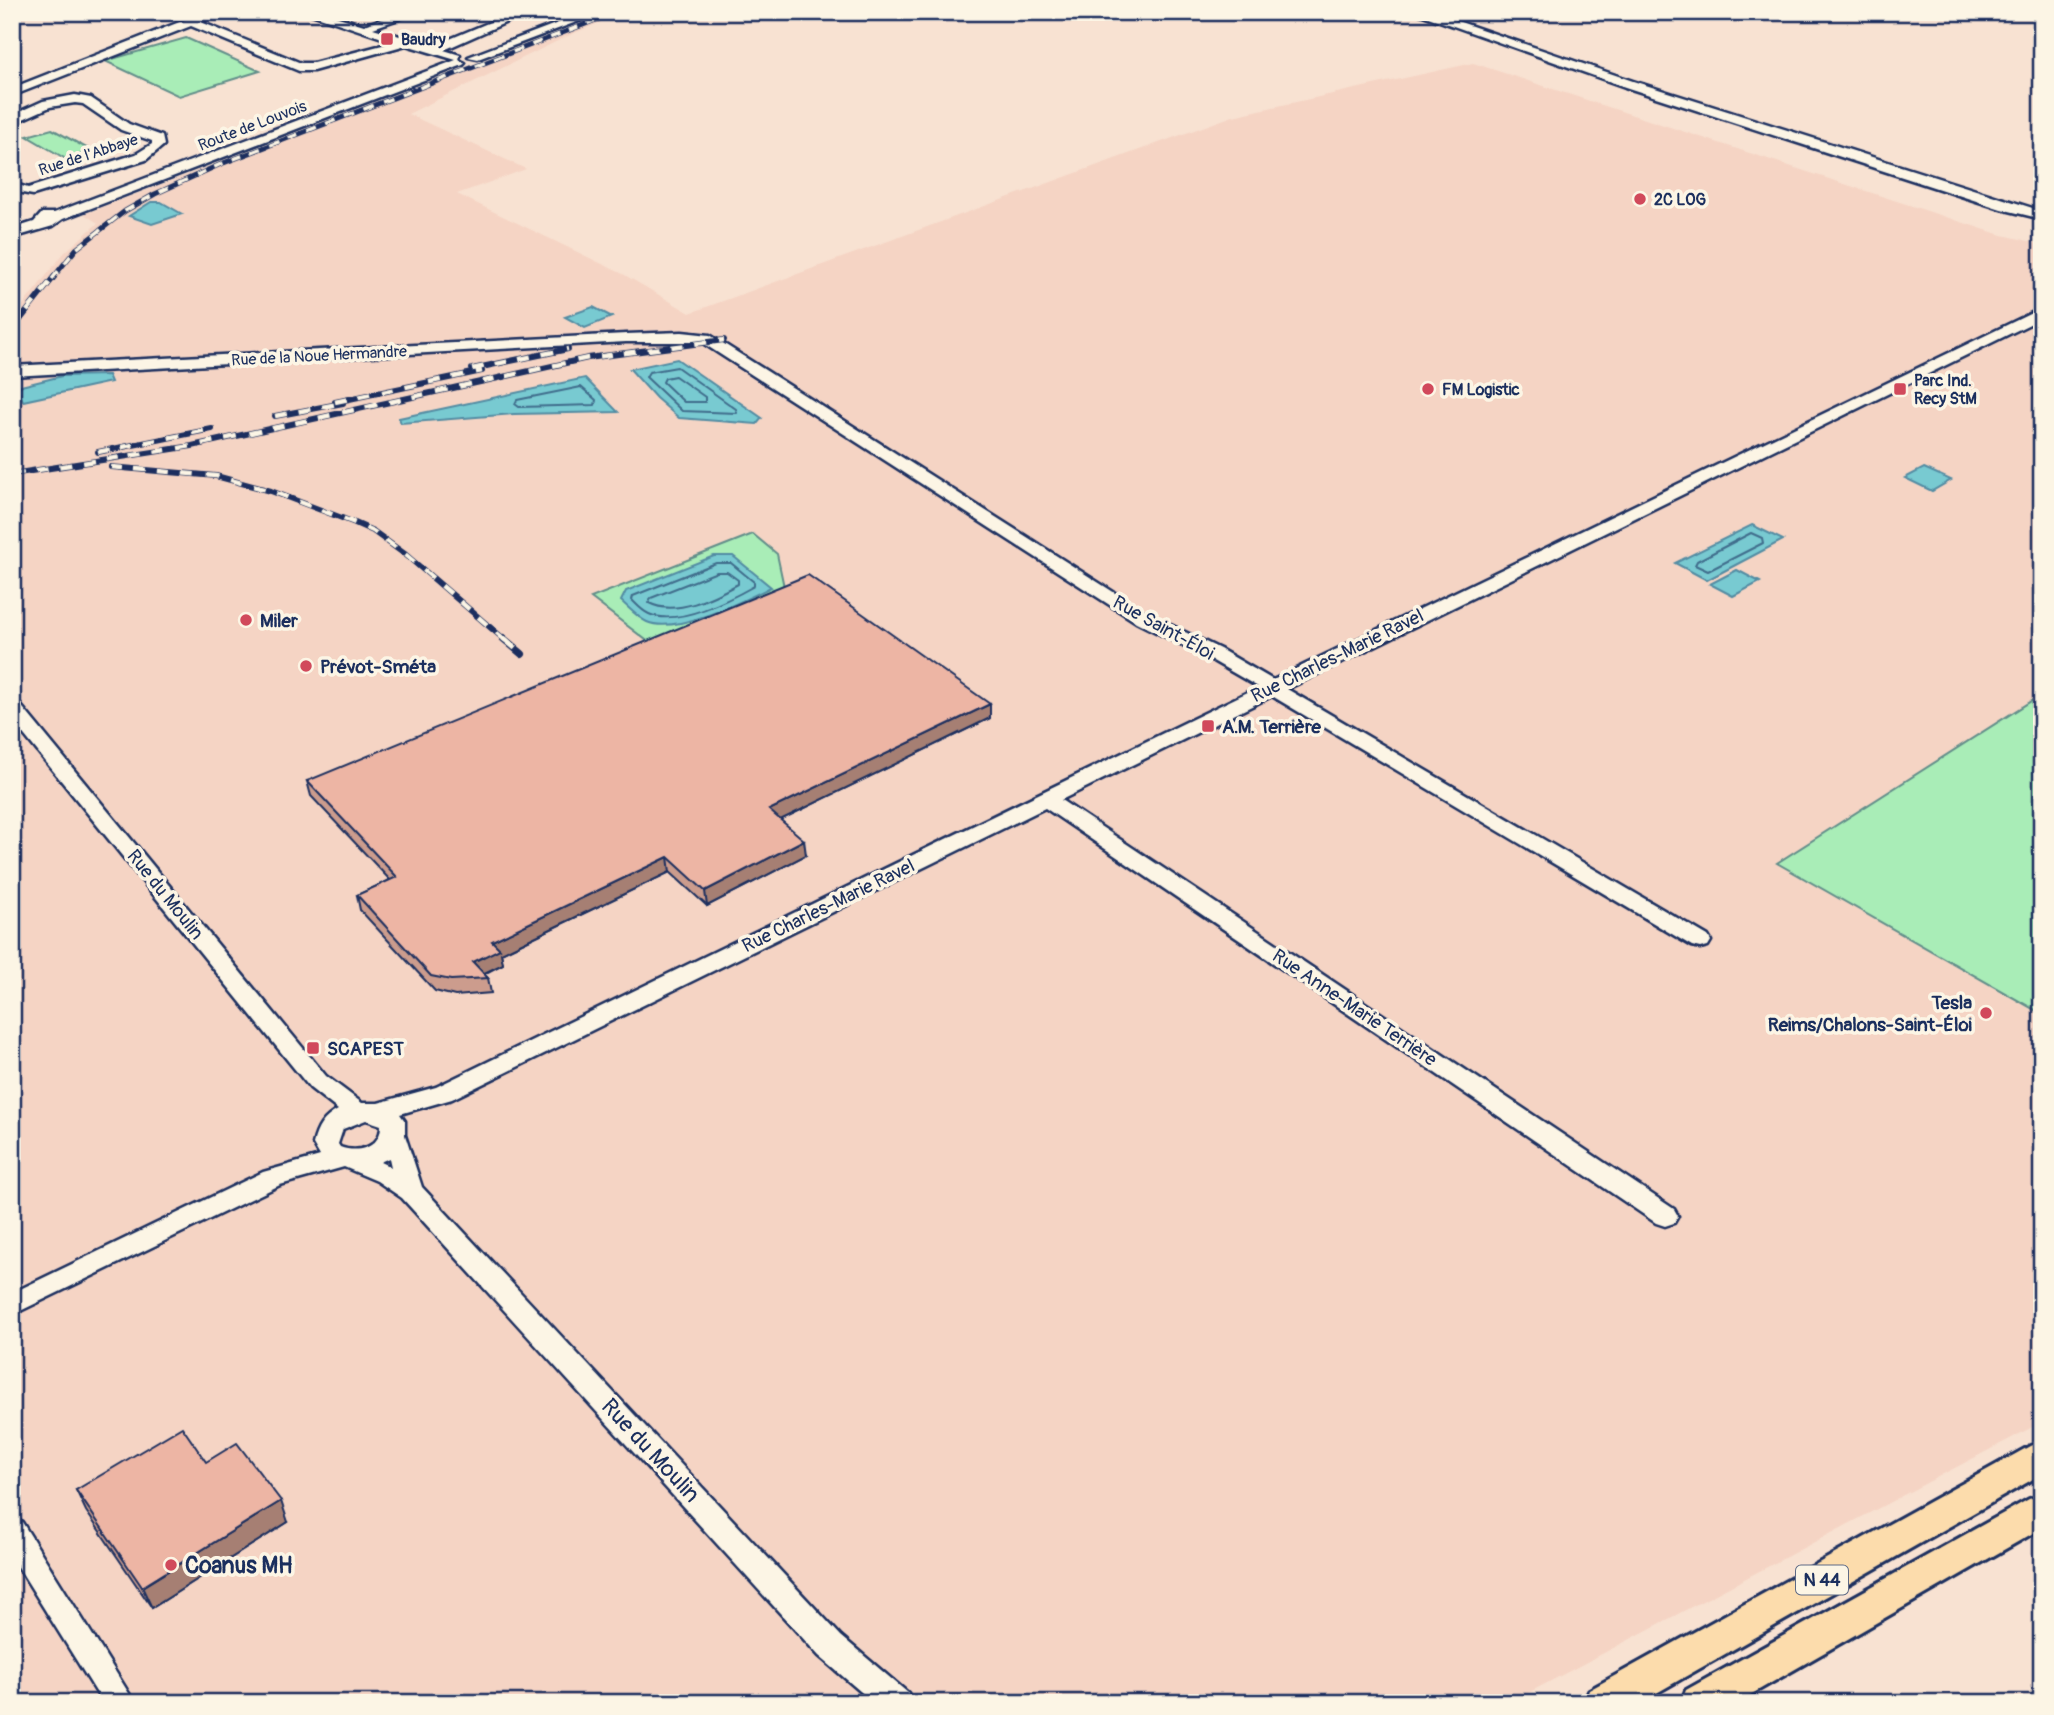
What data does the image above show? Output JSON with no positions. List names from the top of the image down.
{
  "streets": {
    "main road": ["N 44"],
    "street": [
      "Route de Louvois",
      "Rue de l'Abbaye",
      "Rue de la Noue Hermandre",
      "Rue Saint-Éloi",
      "Rue Charles-Marie Ravel",
      "Rue du Moulin",
      "Rue Anne-Marie Terrière"
    ]
  },
  "crossings": [
    ["Route de Louvois", "Rue de l'Abbaye"],
    ["Rue de la Noue Hermandre", "Rue Saint-Éloi"],
    ["Rue Saint-Éloi", "Rue Charles-Marie Ravel"],
    ["Rue Charles-Marie Ravel", "Rue du Moulin"],
    ["Rue Charles-Marie Ravel", "Rue Anne-Marie Terrière"]
  ],
  "places": {
    "transit": [
      "Baudry",
      "Parc Ind. Recy StM",
      "A.M. Terrière",
      "SCAPEST"
    ],
    "other": [
      "2C LOG",
      "FM Logistic",
      "Miler",
      "Prévot-Sméta",
      "Tesla Reims/Chalons-Saint-Éloi",
      "Coanus MH"
    ]
  }
}
